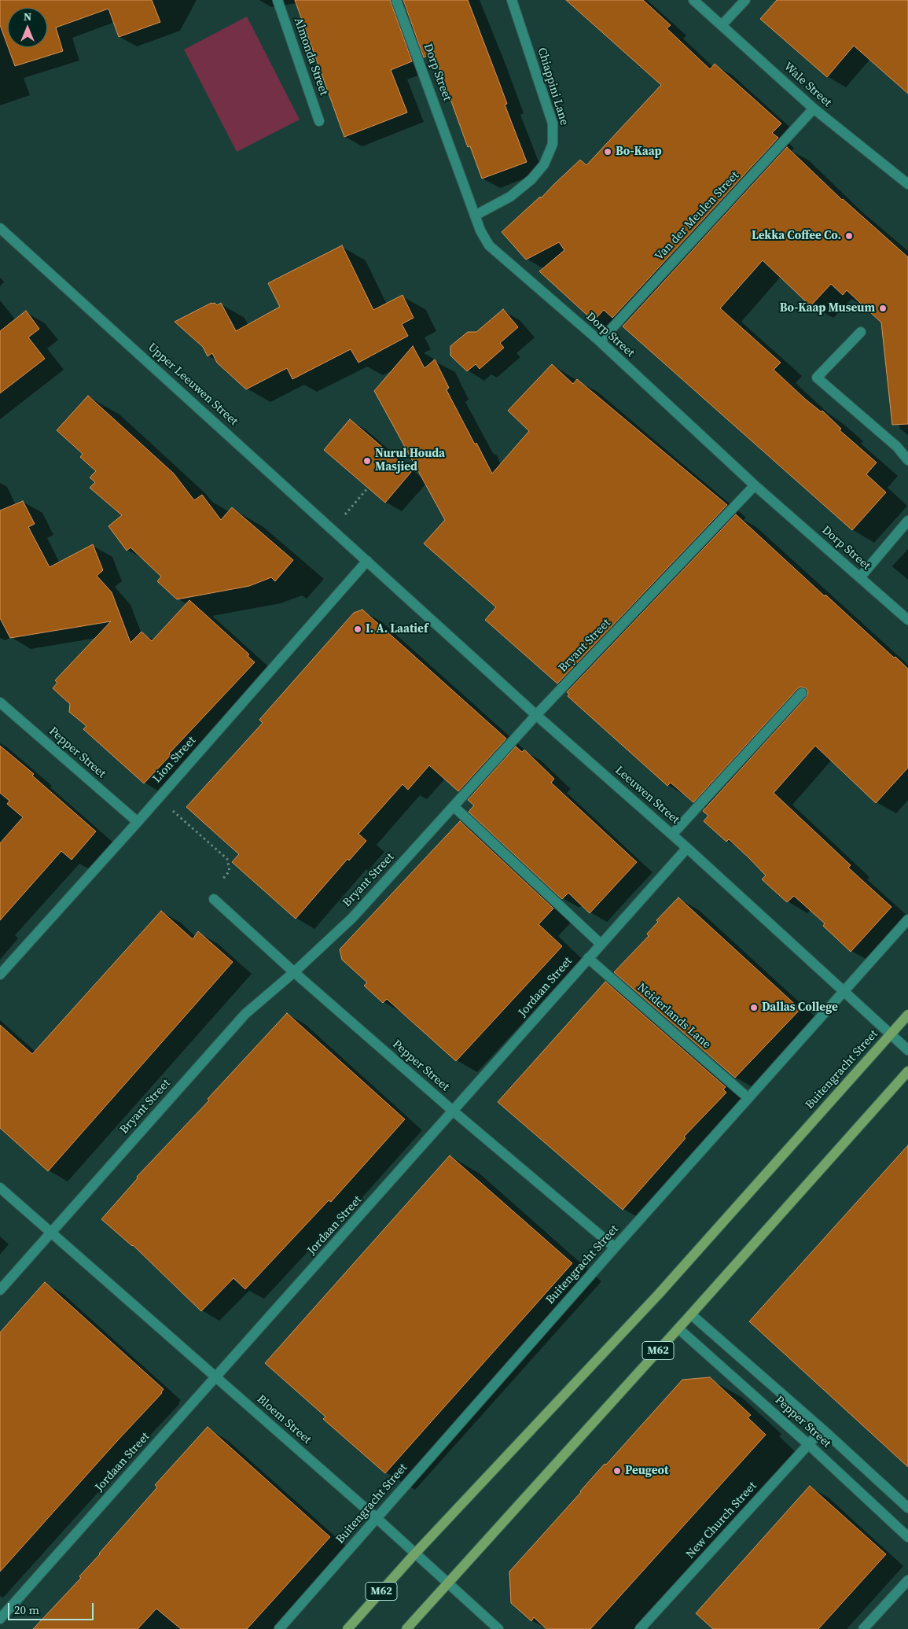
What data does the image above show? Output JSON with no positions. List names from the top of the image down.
{
  "streets": {
    "main road": ["Buitengracht Street", "M62"],
    "street": [
      "Almonda Street",
      "Dorp Street",
      "Wale Street",
      "Chiappini Lane",
      "Van der Meulen Street",
      "Upper Leeuwen Street",
      "Bryant Street",
      "Pepper Street",
      "Lion Street",
      "Leeuwen Street",
      "Jordaan Street",
      "Neiderlands Lane",
      "Bloem Street",
      "New Church Street"
    ]
  },
  "crossings": [
    ["Dorp Street", "Chiappini Lane"],
    ["Dorp Street", "Van der Meulen Street"],
    ["Dorp Street", "Bryant Street"],
    ["Wale Street", "Van der Meulen Street"],
    ["Upper Leeuwen Street", "Lion Street"],
    ["Upper Leeuwen Street", "Leeuwen Street"],
    ["Bryant Street", "Pepper Street"],
    ["Bryant Street", "Leeuwen Street"],
    ["Bryant Street", "Bloem Street"],
    ["Pepper Street", "Lion Street"],
    ["Pepper Street", "Jordaan Street"],
    ["Pepper Street", "Buitengracht Street"],
    ["Pepper Street", "M62"],
    ["Pepper Street", "New Church Street"],
    ["Lion Street", "Leeuwen Street"],
    ["Leeuwen Street", "Jordaan Street"],
    ["Leeuwen Street", "Buitengracht Street"],
    ["Jordaan Street", "Neiderlands Lane"],
    ["Jordaan Street", "Bloem Street"],
    ["Buitengracht Street", "Bloem Street"],
    ["M62", "Bloem Street"]
  ],
  "places": [
    "Bo-Kaap",
    "Lekka Coffee Co.",
    "Bo-Kaap Museum",
    "Nurul Houda Masjied",
    "I. A. Laatief",
    "Dallas College",
    "Peugeot"
  ],
  "scale_bar": "20 m",
  "north": "top"
}
